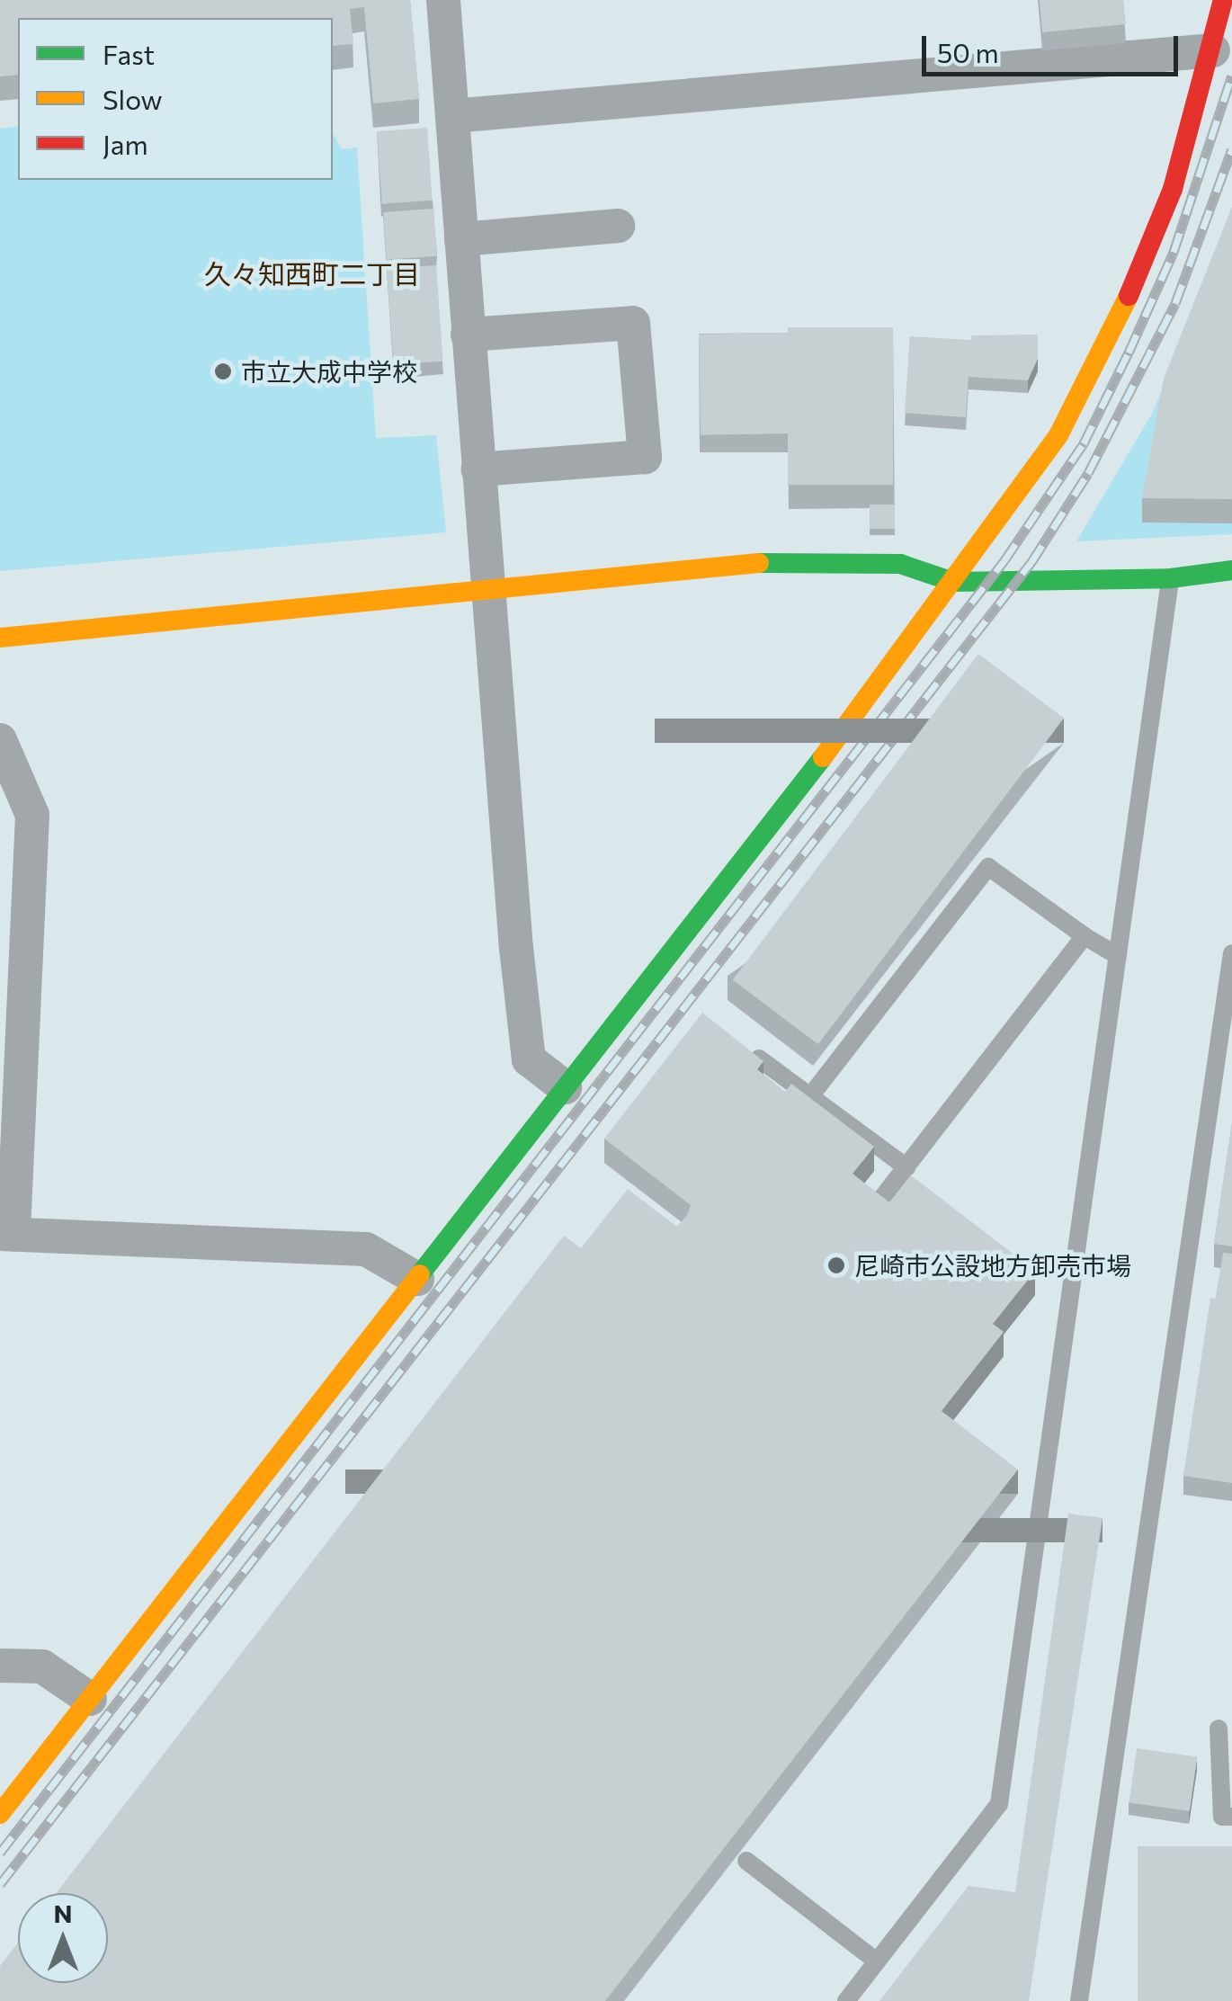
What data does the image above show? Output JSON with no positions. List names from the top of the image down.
{
  "districts": ["久々知西町二丁目"],
  "places": ["市立大成中学校", "尼崎市公設地方卸売市場"],
  "legend": ["Fast", "Slow", "Jam"],
  "scale_bar": "50 m",
  "north": "top"
}
